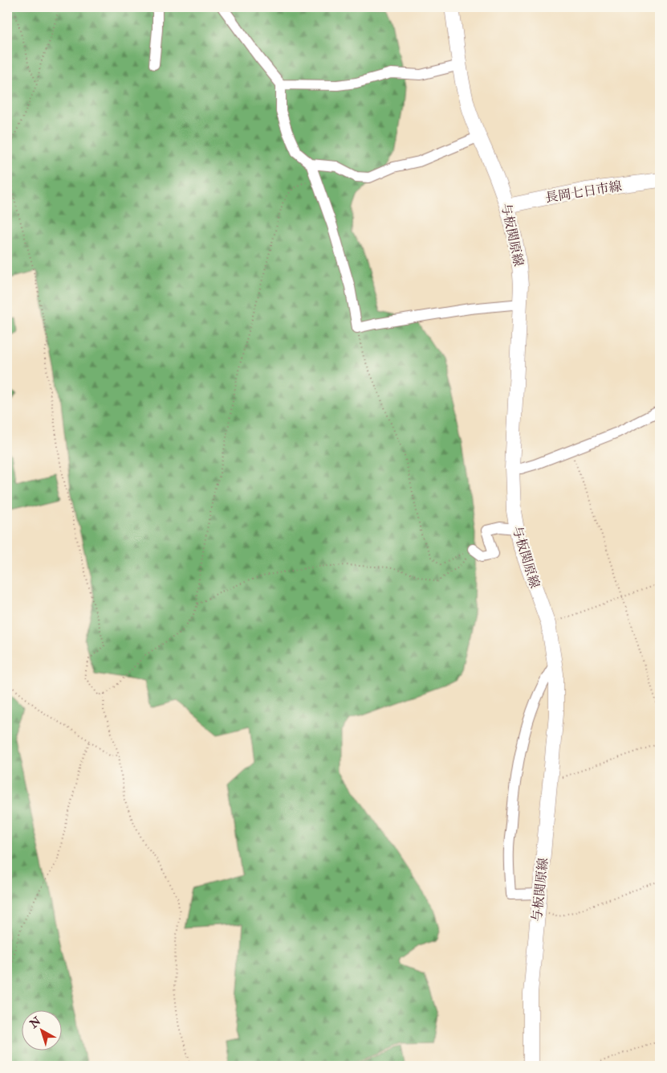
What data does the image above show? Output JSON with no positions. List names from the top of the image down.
{
  "streets": {
    "main road": ["長岡七日市線", "与板関原線"]
  },
  "crossings": [
    ["長岡七日市線", "与板関原線"]
  ],
  "north": "top left"
}
